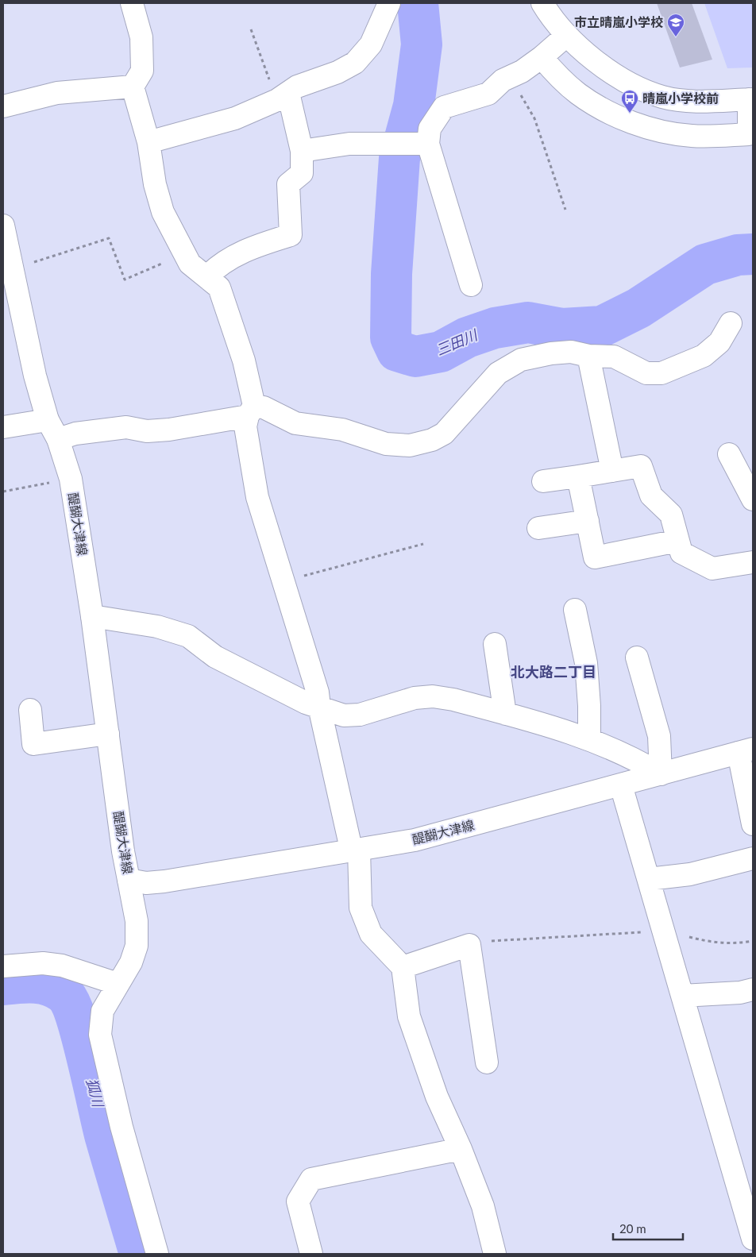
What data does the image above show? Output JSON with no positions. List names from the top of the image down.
{
  "streets": {
    "street": ["醍醐大津線"]
  },
  "districts": ["北大路二丁目"],
  "water": ["三田川", "狐川"],
  "places": {
    "school or university": ["市立晴嵐小学校"],
    "bus stop": ["晴嵐小学校前"]
  },
  "scale_bar": "20 m"
}
